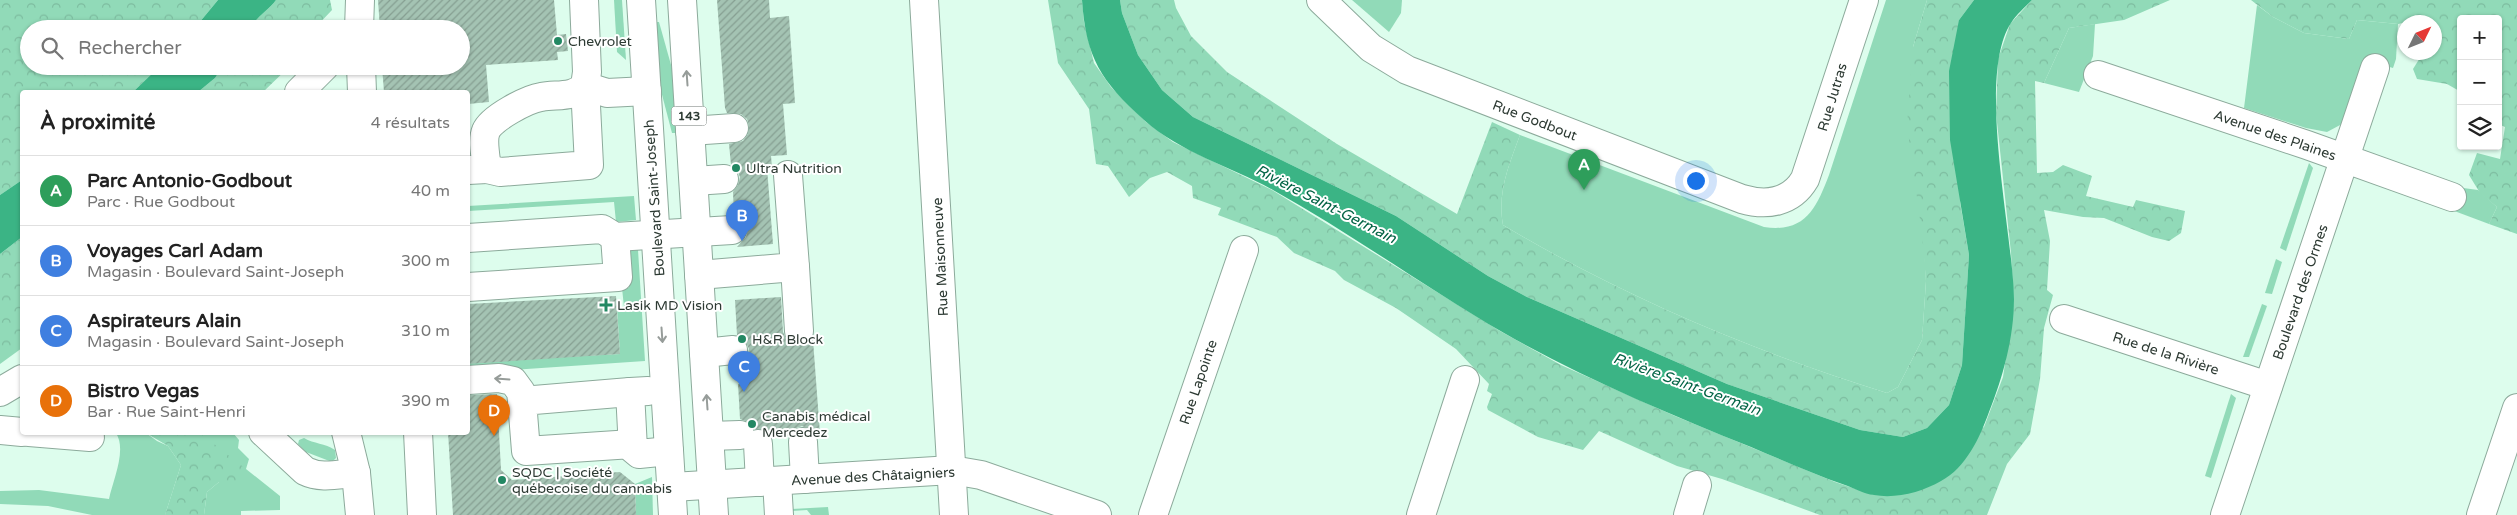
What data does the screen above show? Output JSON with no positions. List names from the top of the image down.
{
  "streets": {
    "street": [
      "Rue Jutras",
      "143",
      "Rue Godbout",
      "Avenue des Plaines",
      "Boulevard Saint-Joseph",
      "Rue Maisonneuve",
      "Boulevard des Ormes",
      "Rue de la Rivière",
      "Rue Lapointe",
      "Avenue des Châtaigniers"
    ]
  },
  "crossings": [
    ["Rue Jutras", "Rue Godbout"],
    ["143", "Avenue des Châtaigniers"],
    ["Avenue des Plaines", "Boulevard des Ormes"],
    ["Boulevard Saint-Joseph", "Avenue des Châtaigniers"],
    ["Rue Maisonneuve", "Avenue des Châtaigniers"],
    ["Boulevard des Ormes", "Rue de la Rivière"]
  ],
  "water": ["Rivière Saint-Germain"],
  "places": {
    "other": [
      "Chevrolet",
      "Ultra Nutrition",
      "H&R Block",
      "Canabis médical Mercedez",
      "SQDC | Société québecoise du cannabis"
    ],
    "health": ["Lasik MD Vision"]
  },
  "north": "top right",
  "page": {
    "map_buttons": ["+", "−"],
    "search": "Rechercher",
    "heading": ["À proximité", "4 résultats"],
    "pins": [
      "A",
      "B",
      "C",
      "D"
    ],
    "list": [
      {
        "mark": "A",
        "name": "Parc Antonio-Godbout",
        "note": "Parc · Rue Godbout",
        "value": "40 m"
      },
      {
        "mark": "B",
        "name": "Voyages Carl Adam",
        "note": "Magasin · Boulevard Saint-Joseph",
        "value": "300 m"
      },
      {
        "mark": "C",
        "name": "Aspirateurs Alain",
        "note": "Magasin · Boulevard Saint-Joseph",
        "value": "310 m"
      },
      {
        "mark": "D",
        "name": "Bistro Vegas",
        "note": "Bar · Rue Saint-Henri",
        "value": "390 m"
      }
    ]
  }
}
